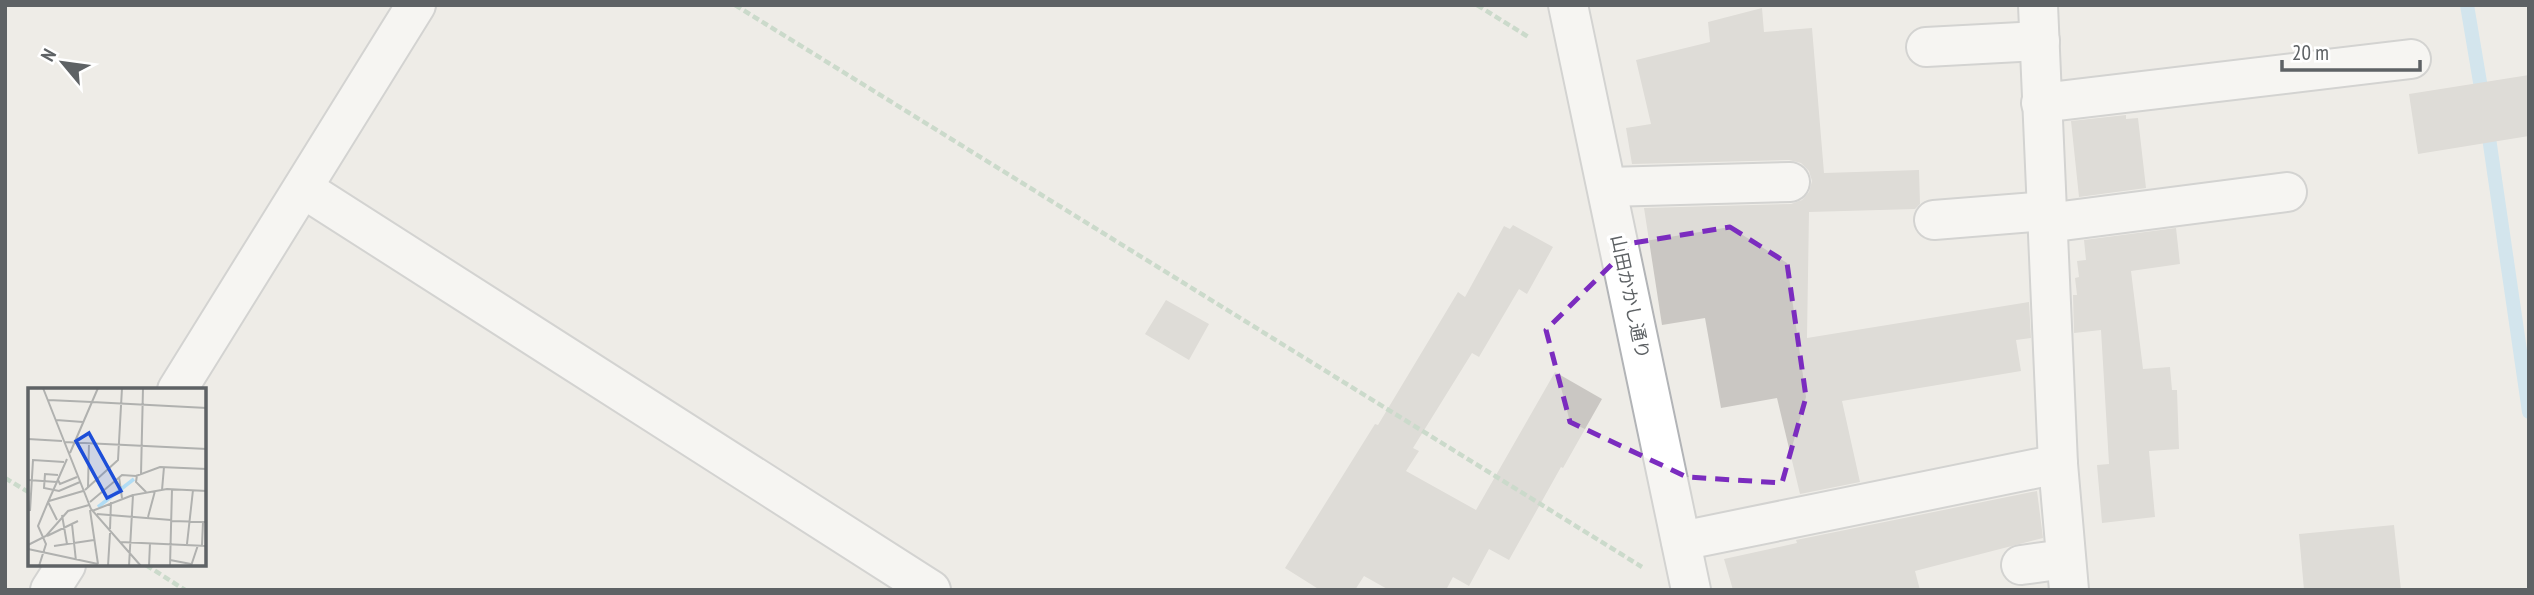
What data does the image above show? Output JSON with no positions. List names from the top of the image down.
{
  "streets": {
    "street": ["山田かかし通り"]
  },
  "scale_bar": "20 m",
  "north": "top left"
}
